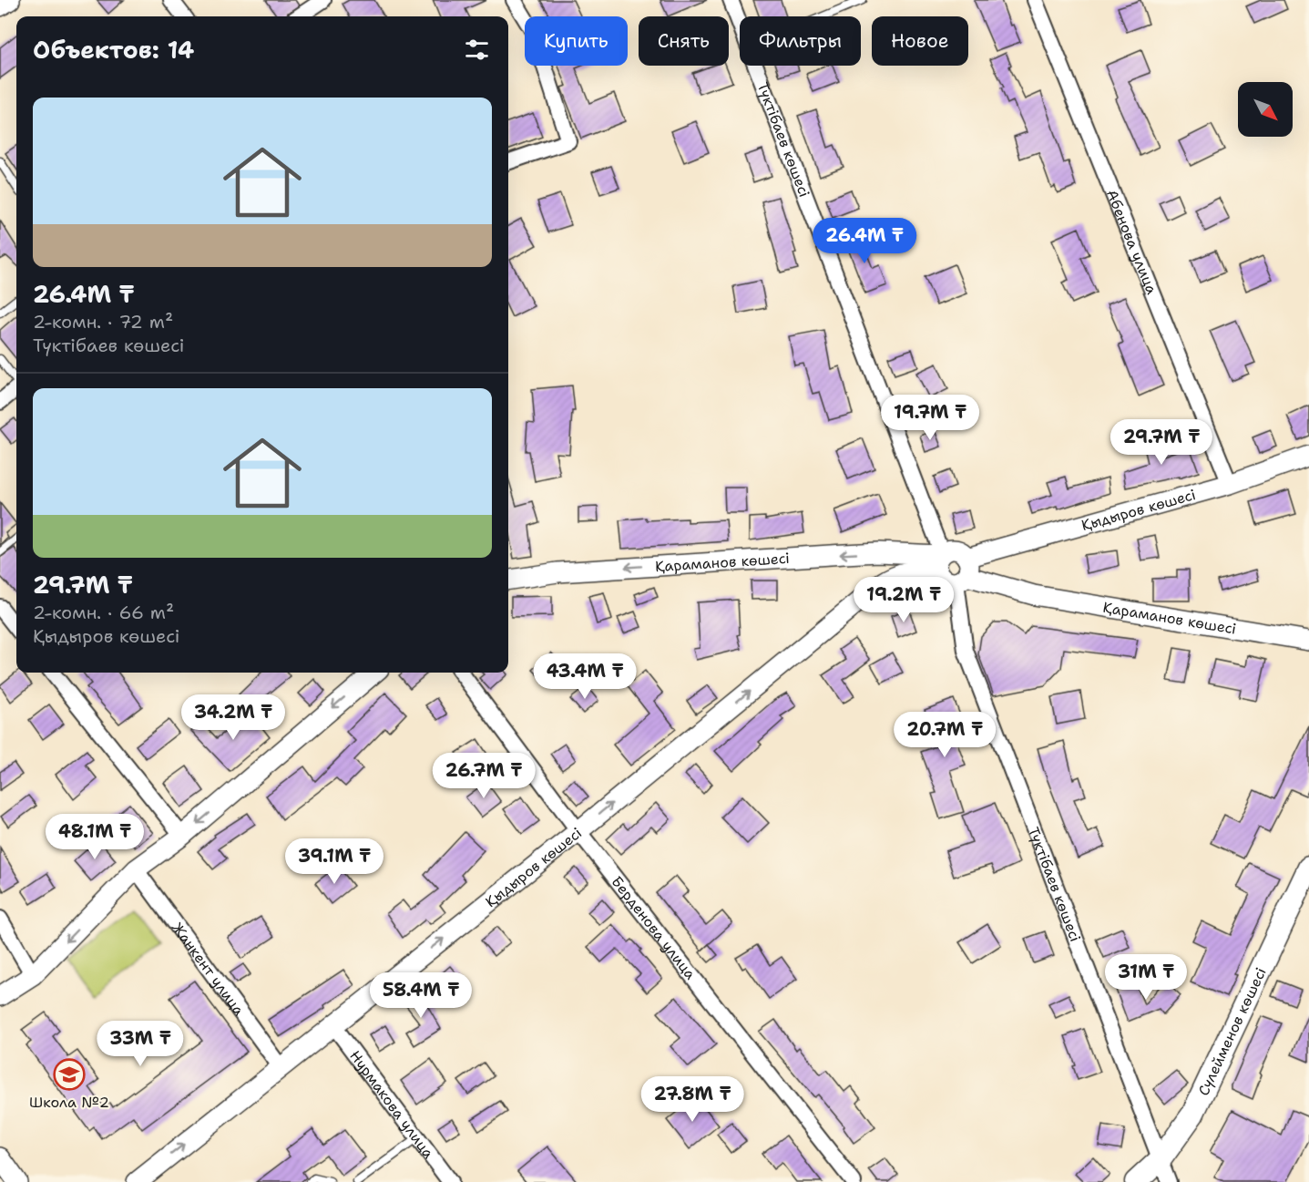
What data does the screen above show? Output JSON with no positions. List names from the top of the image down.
{
  "streets": {
    "main road": ["Сүлейменов көшесі"],
    "street": [
      "Түктібаев көшесі",
      "Абенова улица",
      "Қыдыров көшесі",
      "Қараманов көшесі",
      "Берденова улица",
      "Жанкент улица",
      "Нурмакова улица"
    ]
  },
  "crossings": [
    ["Түктібаев көшесі", "Қыдыров көшесі"],
    ["Түктібаев көшесі", "Қараманов көшесі"],
    ["Түктібаев көшесі", "Сүлейменов көшесі"],
    ["Абенова улица", "Қыдыров көшесі"],
    ["Қыдыров көшесі", "Қараманов көшесі"],
    ["Қыдыров көшесі", "Берденова улица"],
    ["Қыдыров көшесі", "Жанкент улица"],
    ["Қыдыров көшесі", "Нурмакова улица"]
  ],
  "one_way": ["Қыдыров көшесі", "Қараманов көшесі"],
  "places": {
    "school or university": ["Школа №2"]
  },
  "north": "bottom right",
  "page": {
    "chip": [
      "Купить",
      "Снять",
      "Фильтры",
      "Новое"
    ],
    "heading": "Объектов: 14",
    "list": [
      {
        "name": "26.4M ₸",
        "note": "2-комн. · 72 m² · Түктібаев көшесі"
      },
      {
        "name": "29.7M ₸",
        "note": "2-комн. · 66 m² · Қыдыров көшесі"
      }
    ],
    "price": [
      "26.4M ₸",
      "19.7M ₸",
      "29.7M ₸",
      "19.2M ₸",
      "43.4M ₸",
      "34.2M ₸",
      "20.7M ₸",
      "26.7M ₸",
      "48.1M ₸",
      "39.1M ₸",
      "31M ₸",
      "58.4M ₸",
      "33M ₸",
      "27.8M ₸"
    ]
  }
}
